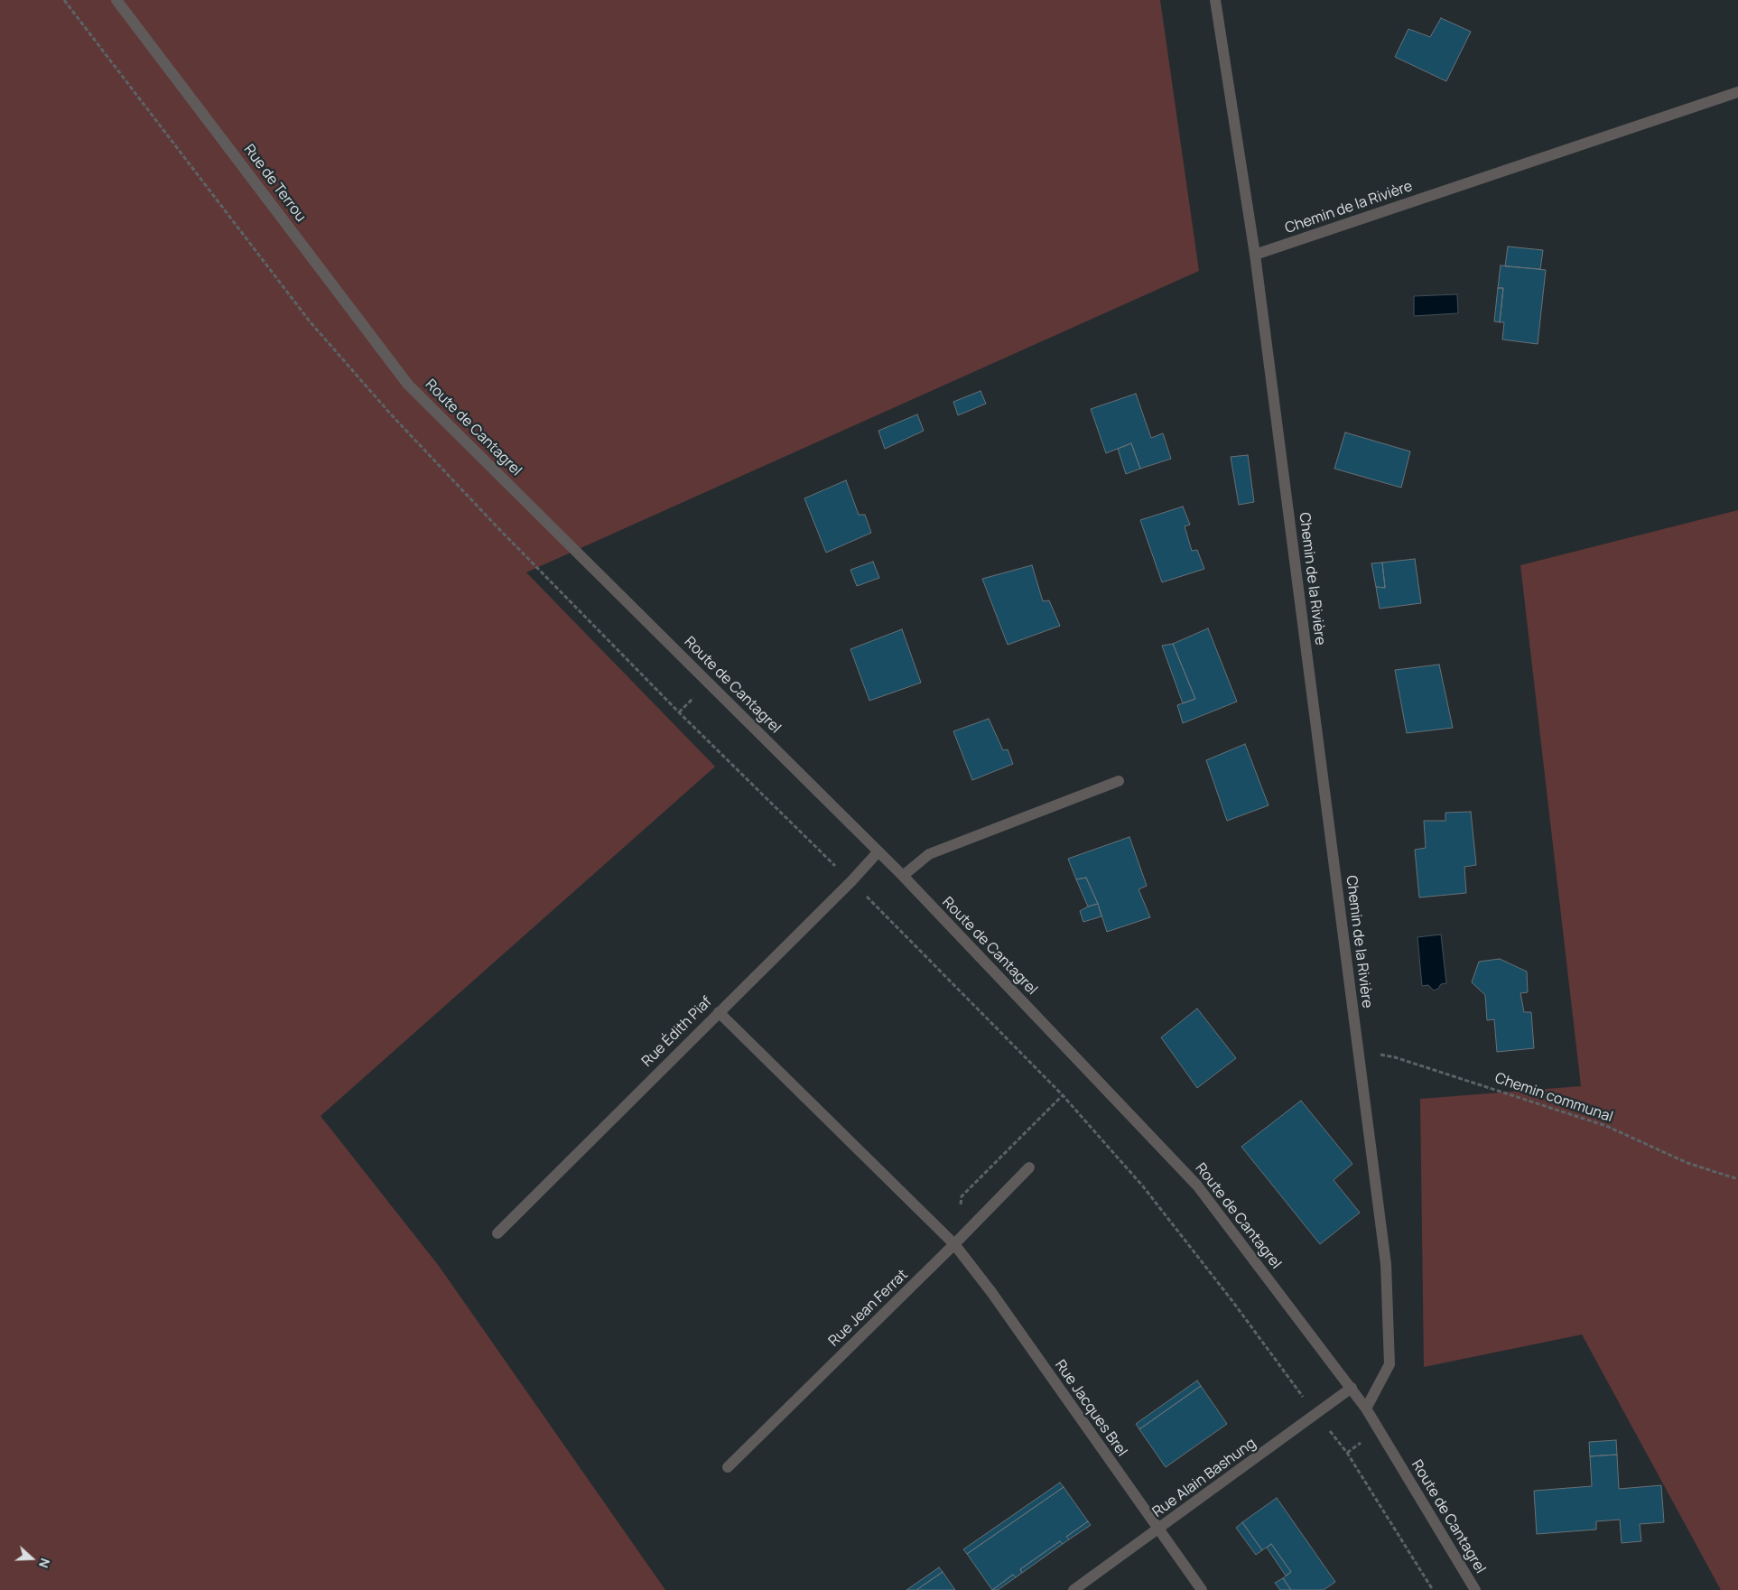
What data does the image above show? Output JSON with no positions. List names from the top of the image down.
{
  "streets": {
    "street": [
      "Rue de Terrou",
      "Chemin de la Rivière",
      "Route de Cantagrel",
      "Rue Édith Piaf",
      "Rue Jean Ferrat",
      "Rue Jacques Brel",
      "Rue Alain Bashung"
    ],
    "path": ["Chemin communal"]
  },
  "crossings": [
    ["Rue de Terrou", "Route de Cantagrel"],
    ["Chemin de la Rivière", "Route de Cantagrel"],
    ["Chemin de la Rivière", "Chemin communal"],
    ["Route de Cantagrel", "Rue Édith Piaf"],
    ["Route de Cantagrel", "Rue Alain Bashung"],
    ["Rue Édith Piaf", "Rue Jacques Brel"],
    ["Rue Jean Ferrat", "Rue Jacques Brel"],
    ["Rue Jacques Brel", "Rue Alain Bashung"]
  ],
  "north": "right"
}
